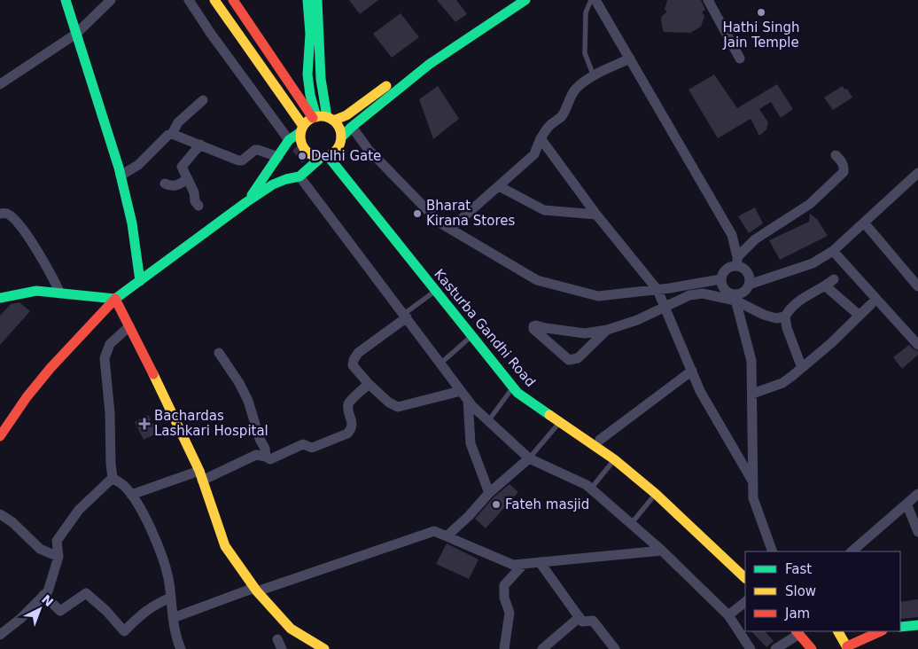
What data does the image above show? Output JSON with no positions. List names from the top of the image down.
{
  "streets": {
    "main road": ["Kasturba Gandhi Road"]
  },
  "places": {
    "other": [
      "Hathi Singh Jain Temple",
      "Delhi Gate",
      "Bharat Kirana Stores",
      "Fateh masjid"
    ],
    "health": ["Bachardas Lashkari Hospital"]
  },
  "legend": ["Fast", "Slow", "Jam"],
  "north": "top right"
}
